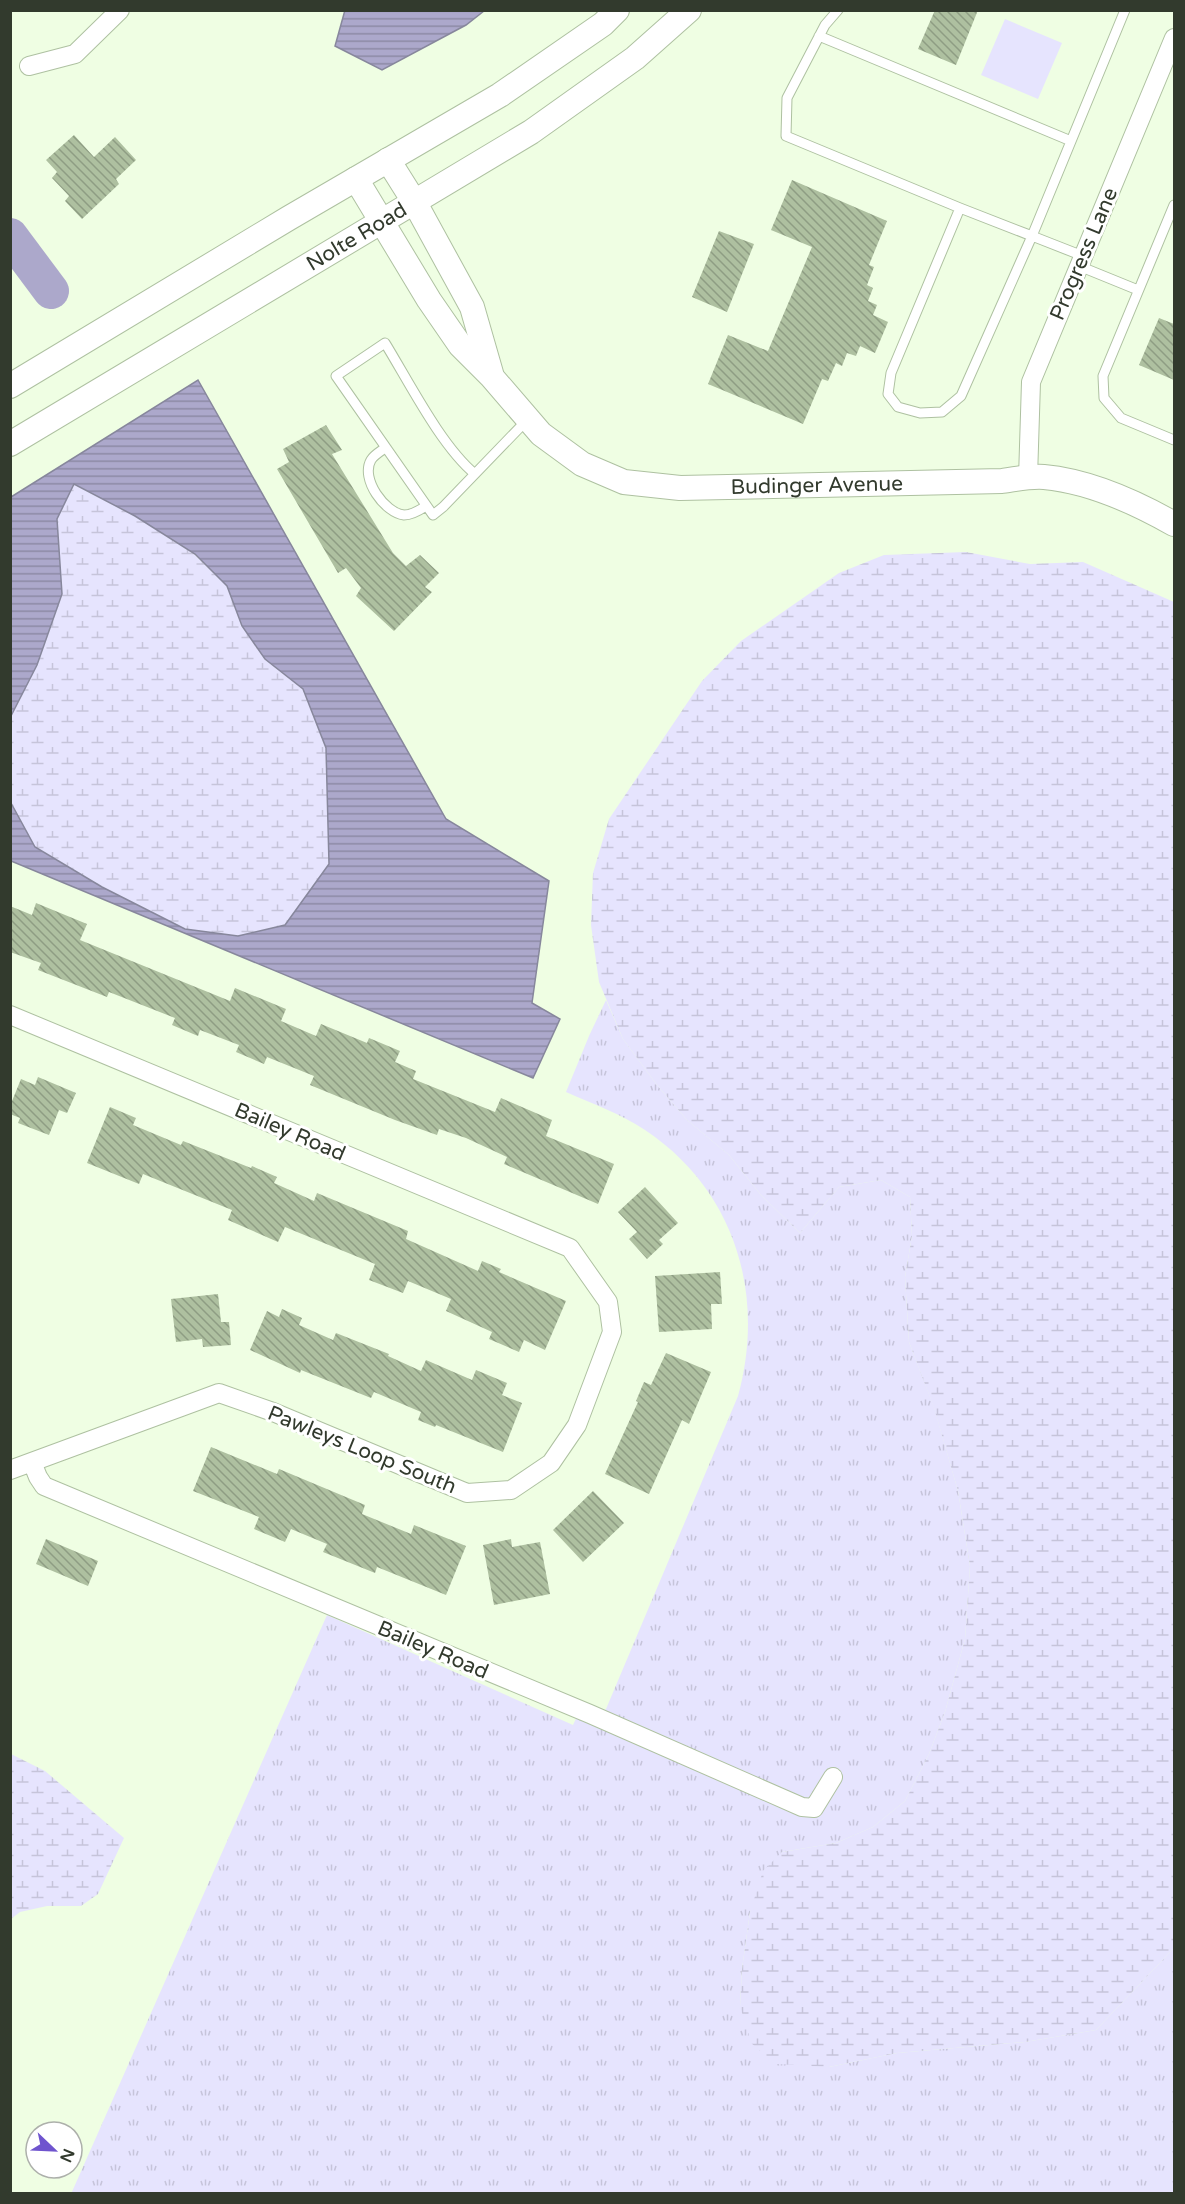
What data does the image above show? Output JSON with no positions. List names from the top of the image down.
{
  "streets": {
    "street": [
      "Nolte Road",
      "Progress Lane",
      "Budinger Avenue",
      "Bailey Road",
      "Pawleys Loop South"
    ]
  },
  "crossings": [
    ["Nolte Road", "Budinger Avenue"],
    ["Progress Lane", "Budinger Avenue"],
    ["Bailey Road", "Pawleys Loop South"]
  ],
  "north": "bottom right"
}
